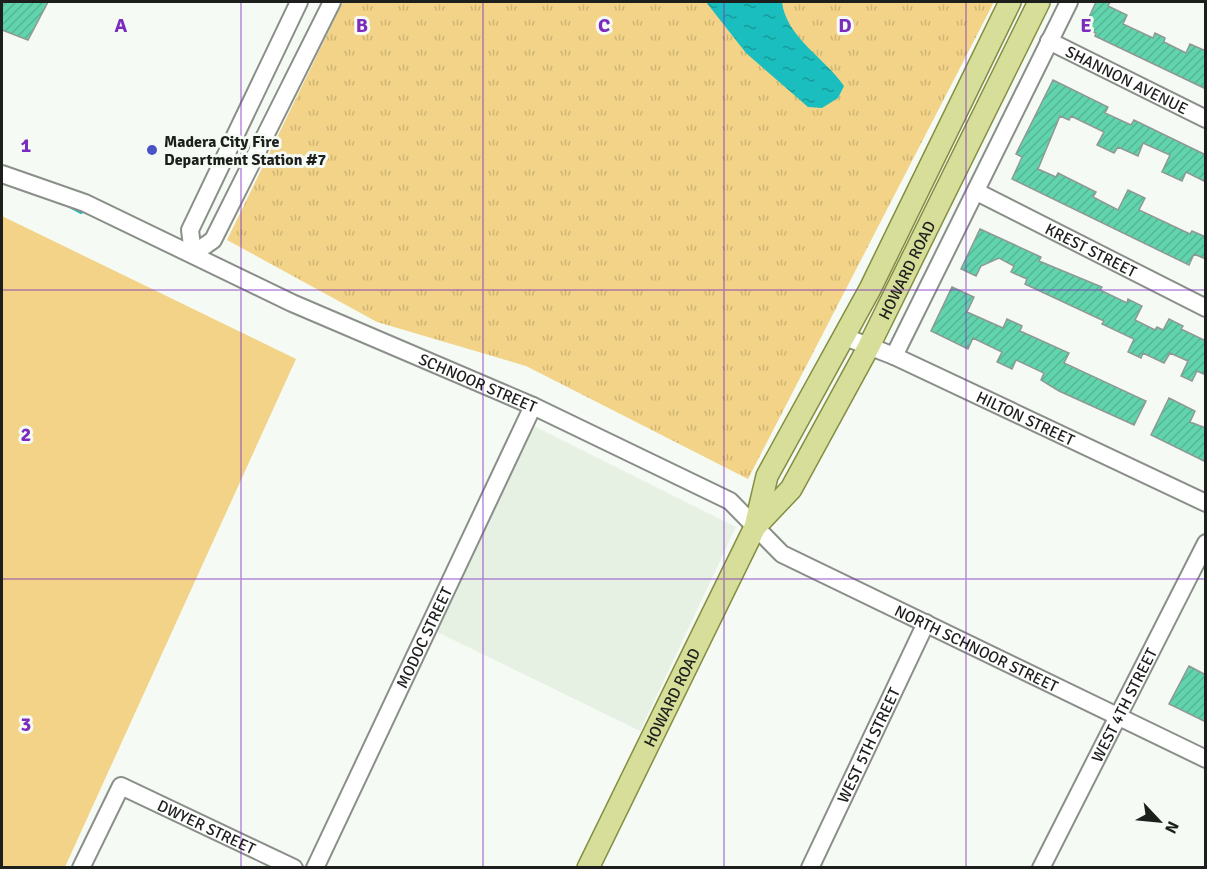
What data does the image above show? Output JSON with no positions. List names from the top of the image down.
{
  "streets": {
    "main road": ["HOWARD ROAD"],
    "street": [
      "SHANNON AVENUE",
      "KREST STREET",
      "SCHNOOR STREET",
      "HILTON STREET",
      "MODOC STREET",
      "NORTH SCHNOOR STREET",
      "WEST 4TH STREET",
      "WEST 5TH STREET",
      "DWYER STREET"
    ]
  },
  "crossings": [
    ["HOWARD ROAD", "SCHNOOR STREET"],
    ["HOWARD ROAD", "HILTON STREET"],
    ["HOWARD ROAD", "NORTH SCHNOOR STREET"],
    ["SCHNOOR STREET", "MODOC STREET"],
    ["SCHNOOR STREET", "NORTH SCHNOOR STREET"],
    ["NORTH SCHNOOR STREET", "WEST 4TH STREET"],
    ["NORTH SCHNOOR STREET", "WEST 5TH STREET"]
  ],
  "places": ["Madera City Fire Department Station #7"],
  "north": "bottom right",
  "grid": {
    "columns": [
      "A",
      "B",
      "C",
      "D",
      "E"
    ],
    "rows": ["1", "2", "3"]
  }
}
